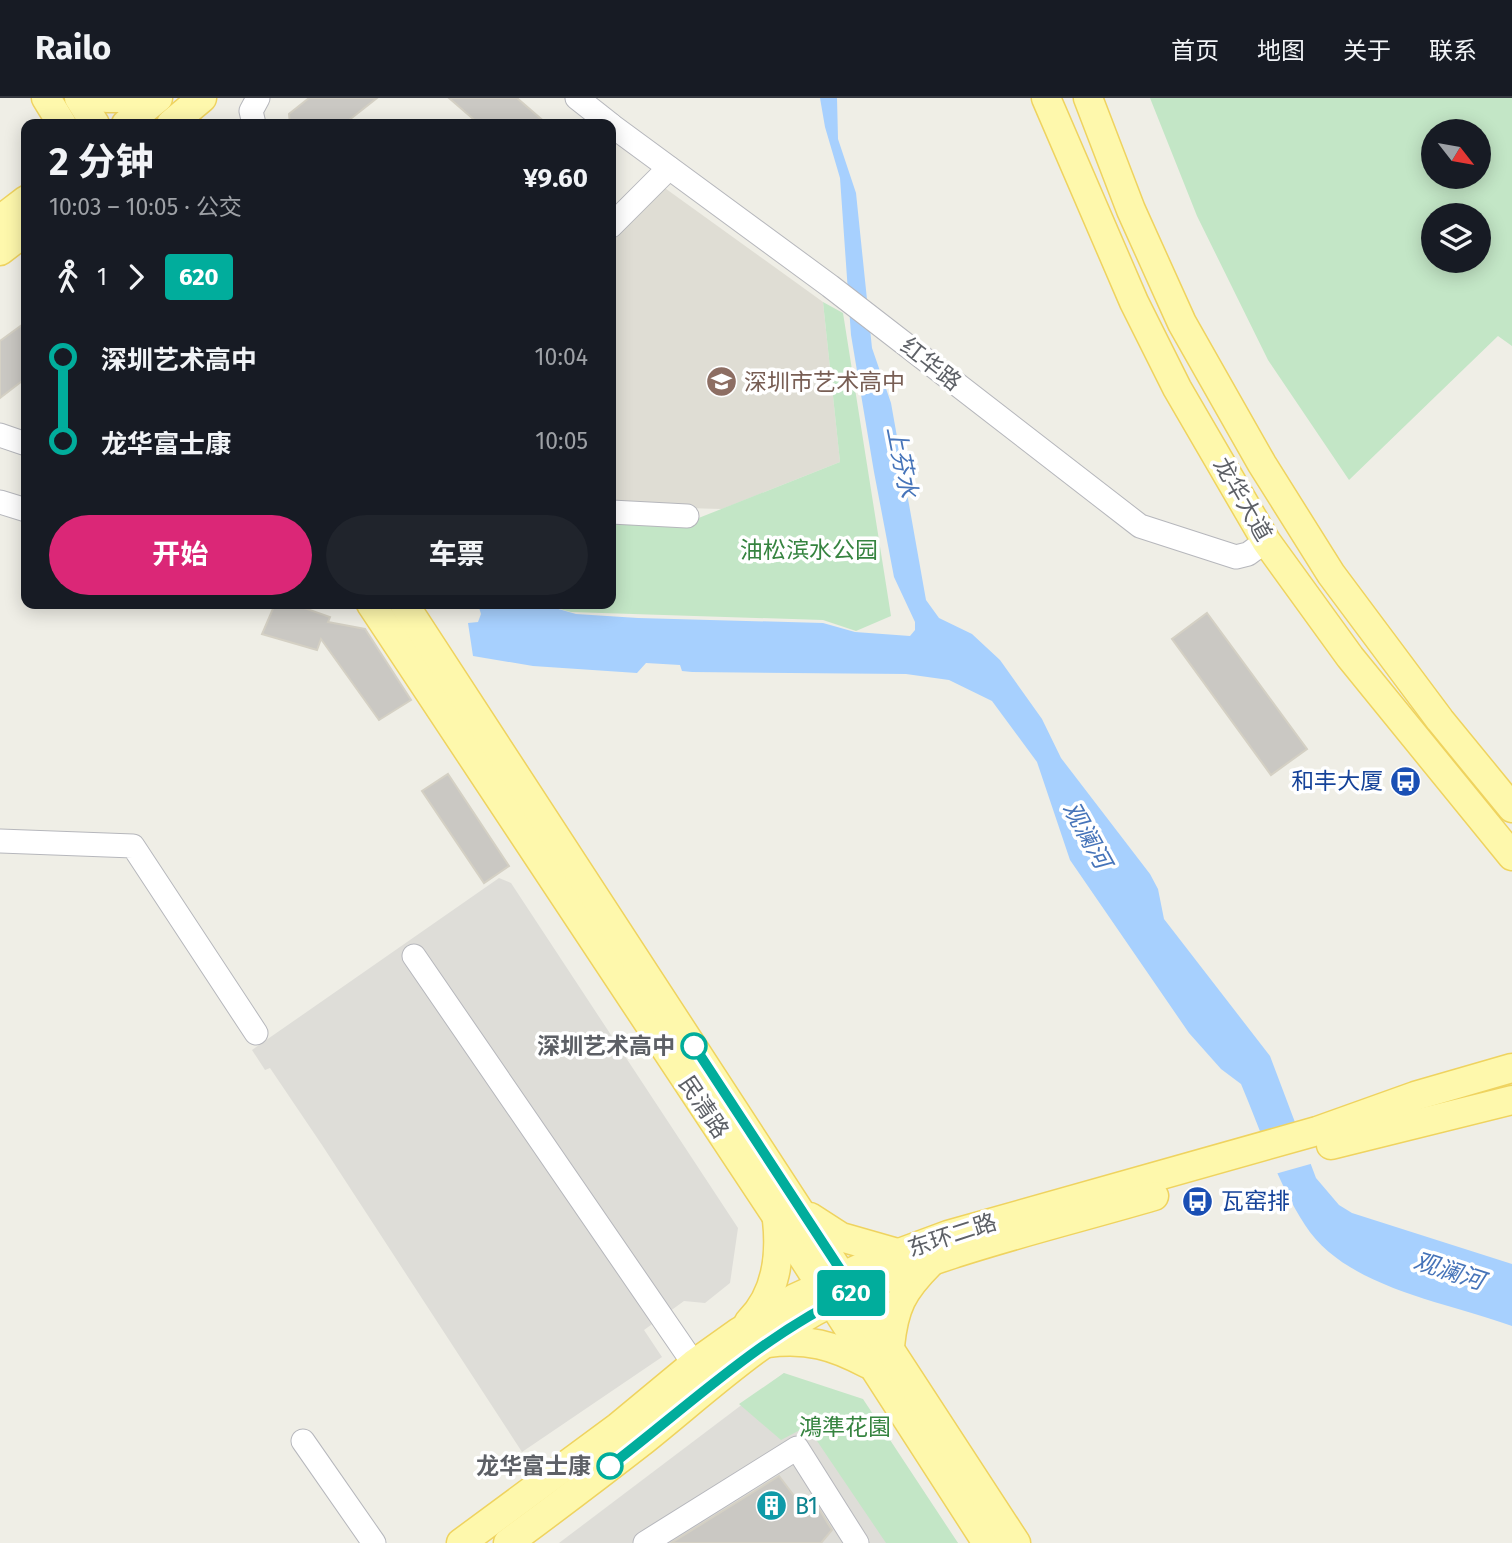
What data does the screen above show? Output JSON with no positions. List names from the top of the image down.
{
  "streets": {
    "main road": ["龙华大道", "民清路", "东环二路"],
    "street": ["红华路"]
  },
  "crossings": [
    ["红华路", "龙华大道"],
    ["民清路", "东环二路"]
  ],
  "water": ["上芬水", "观澜河"],
  "parks": ["油松滨水公园", "鴻準花園"],
  "places": {
    "school or university": ["深圳市艺术高中"],
    "bus stop": ["和丰大厦", "瓦窑排"],
    "other": ["深圳艺术高中", "龙华富士康"],
    "building": ["B1"]
  },
  "lines": ["bus line 620"],
  "north": "bottom right",
  "page": {
    "header": "Railo",
    "nav": [
      "首页",
      "地图",
      "关于",
      "联系"
    ],
    "on_map": "620",
    "heading": ["2 分钟", "10:03 – 10:05 · 公交", "¥9.60"],
    "legs": ["1", "620"],
    "list": [
      {
        "name": "深圳艺术高中",
        "value": "10:04"
      },
      {
        "name": "龙华富士康",
        "value": "10:05"
      }
    ],
    "buttons": ["开始", "车票"]
  }
}
